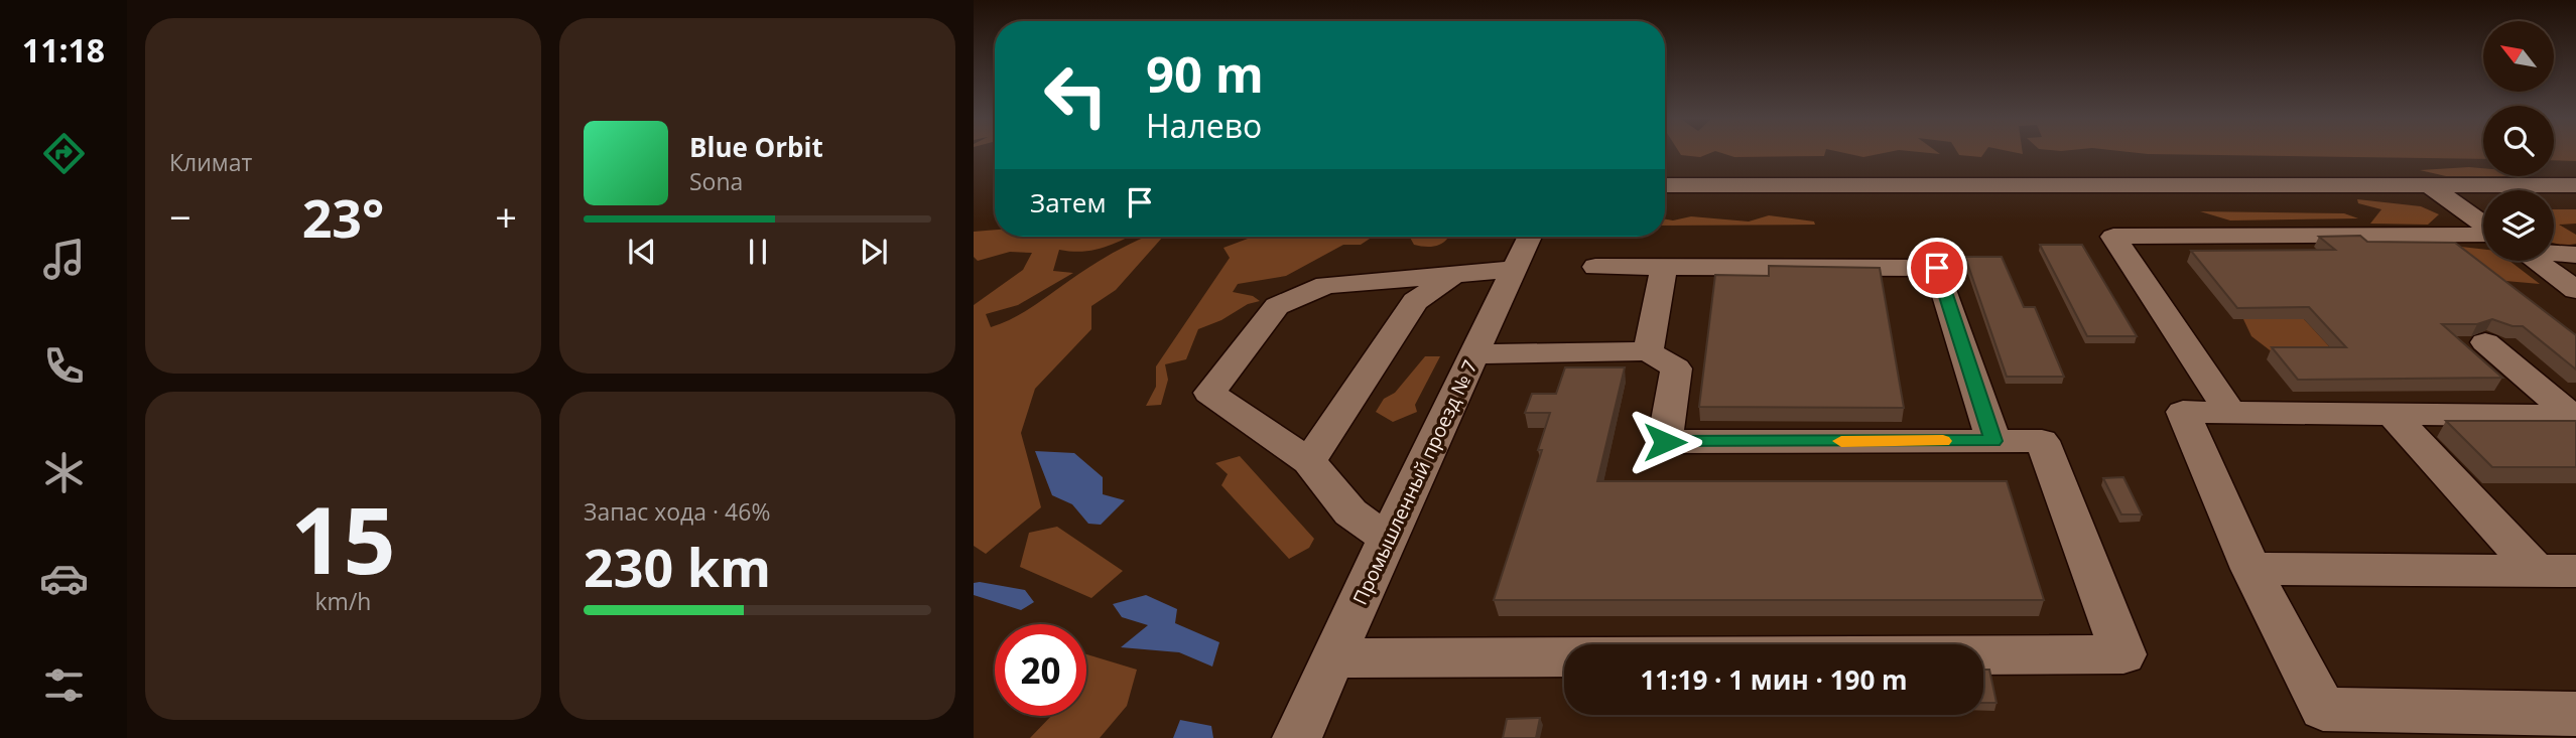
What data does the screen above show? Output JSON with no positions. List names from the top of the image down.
{
  "streets": {
    "street": ["Промышленный проезд № 7"]
  },
  "north": "top left",
  "page": {
    "tabs": "11:18",
    "tile": [
      "Климат",
      ["15", "km/h"],
      ["Запас хода · 46%", "230 km"]
    ],
    "turn": ["90 m", "Налево"],
    "song": ["Blue Orbit", "Sona"],
    "then": "Затем",
    "heat": ["−", "23°", "+"],
    "limit": "20",
    "trip": "11:19 · 1 мин · 190 m"
  }
}
